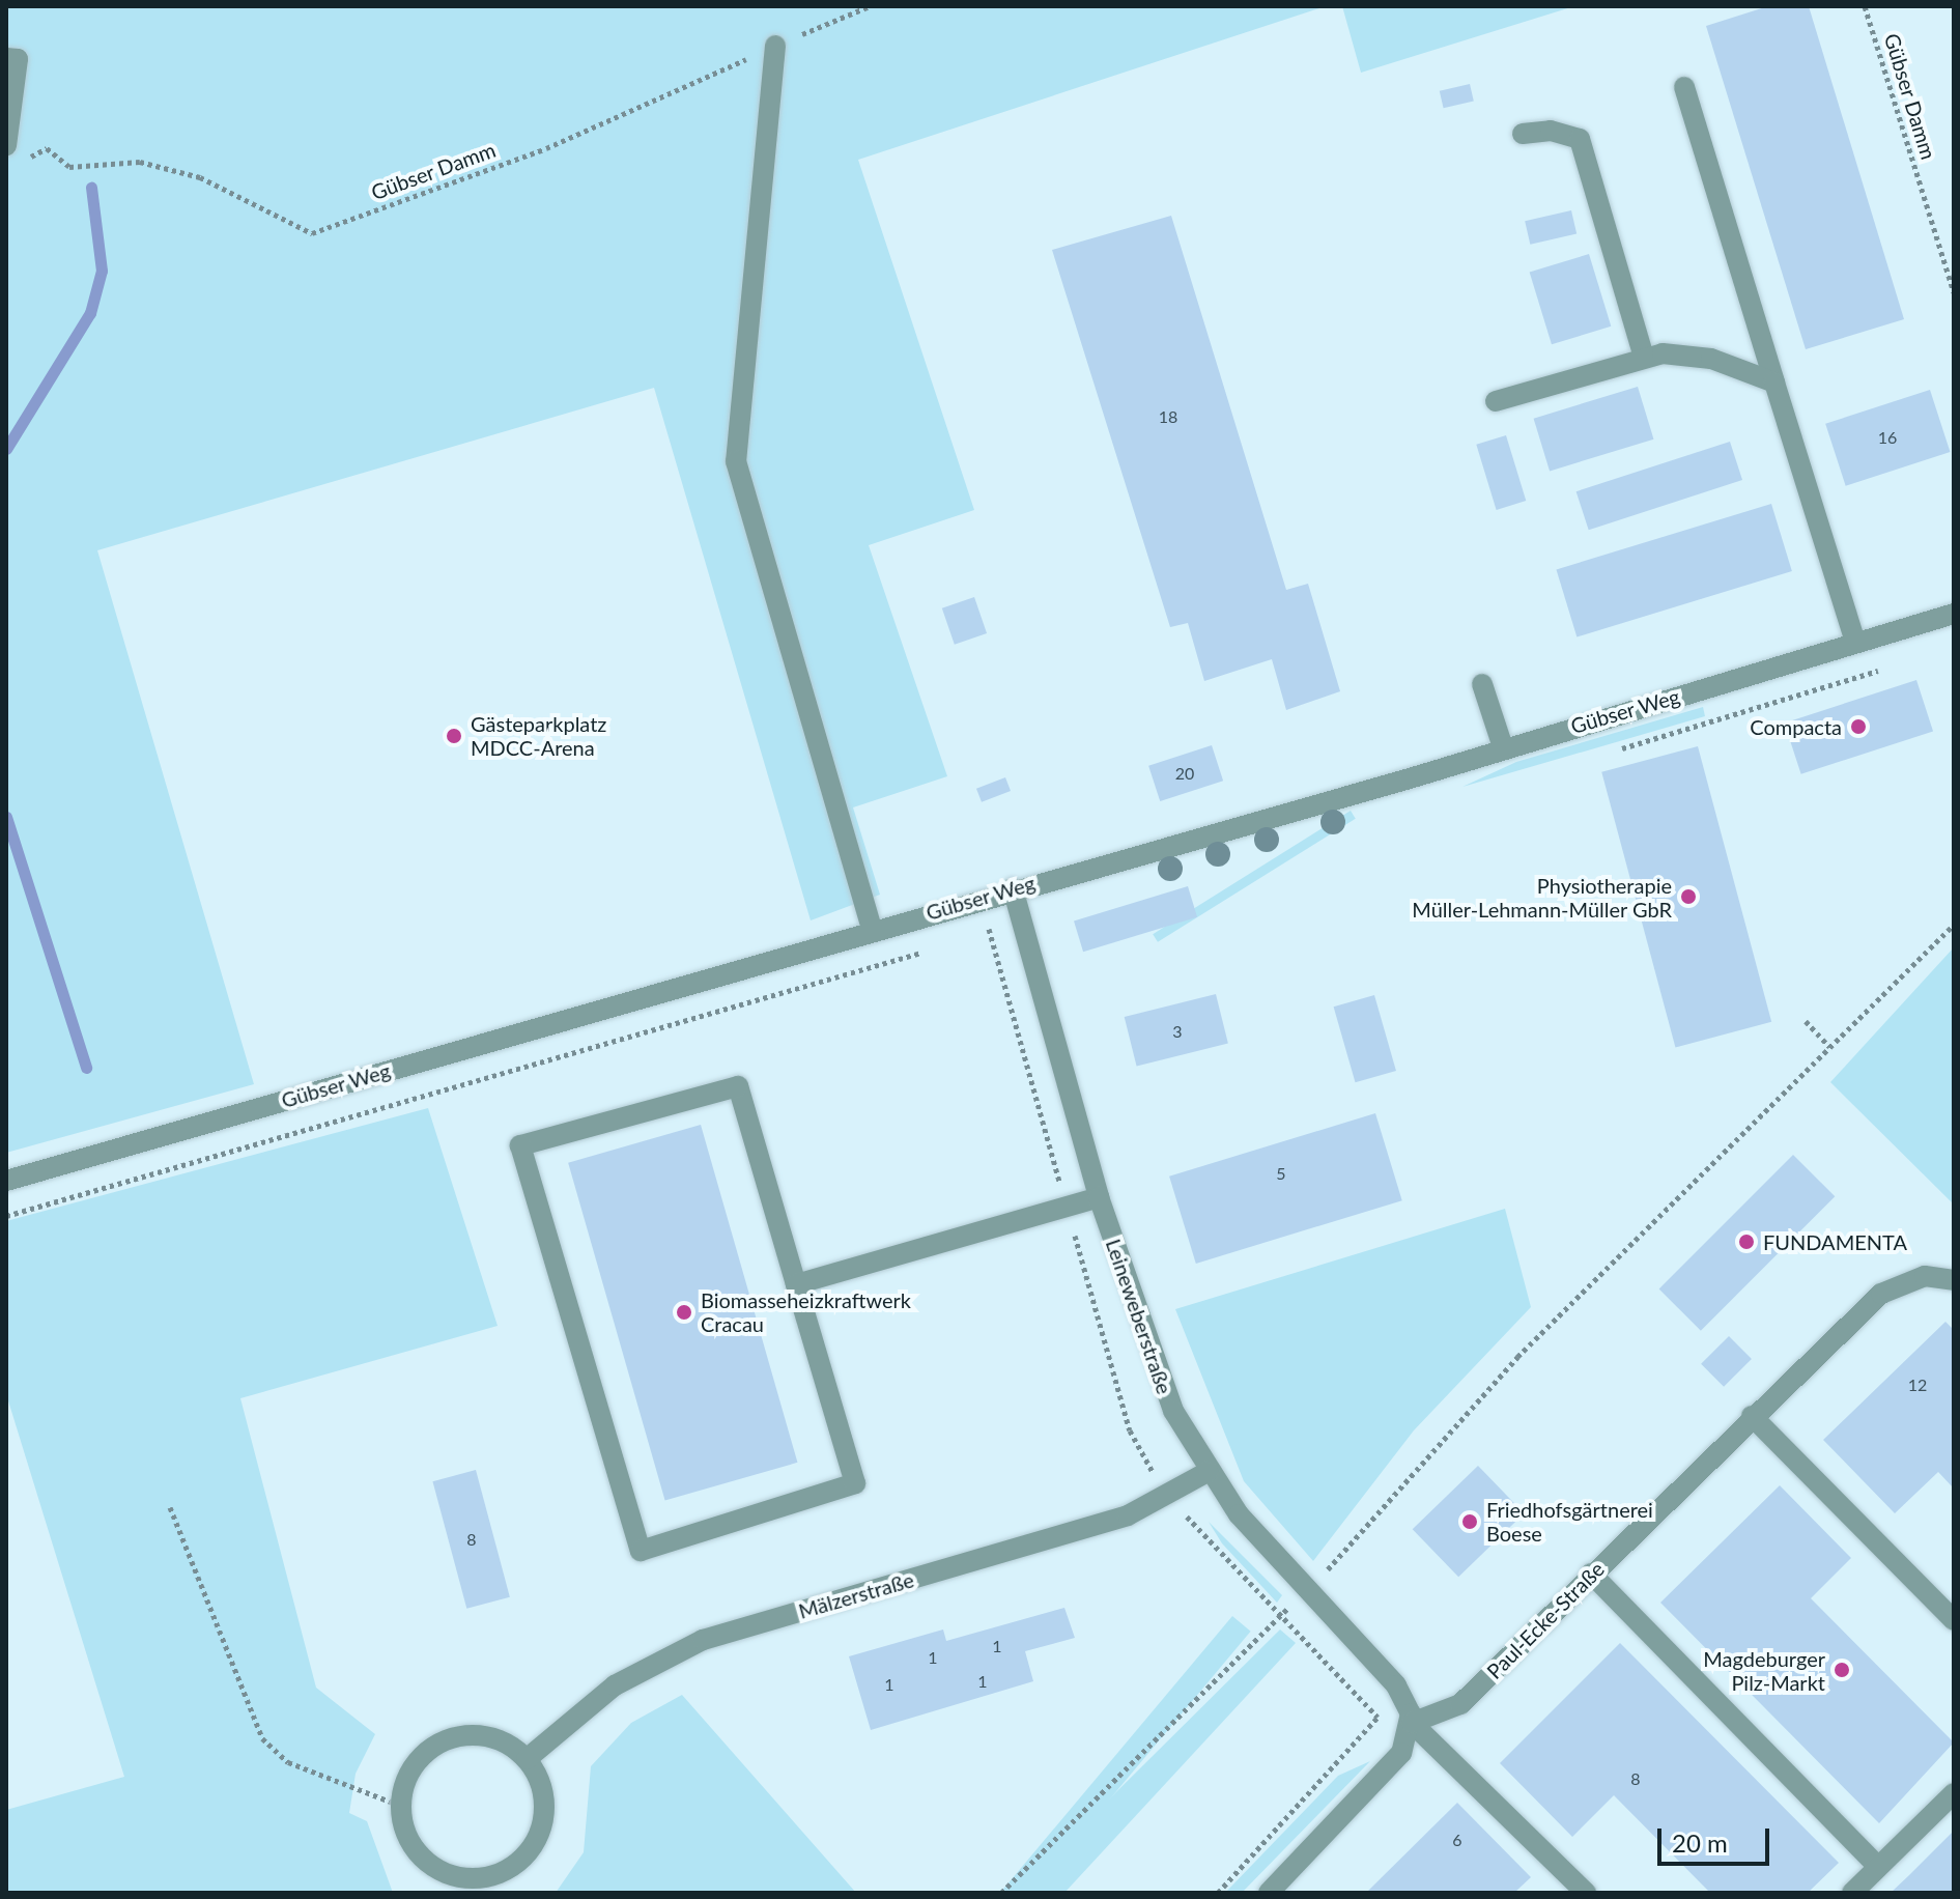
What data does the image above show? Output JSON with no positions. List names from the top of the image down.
{
  "streets": {
    "street": [
      "Gübser Weg",
      "Leineweberstraße",
      "Mälzerstraße",
      "Paul-Ecke-Straße"
    ],
    "path": ["Gübser Damm"]
  },
  "crossings": [
    ["Gübser Weg", "Leineweberstraße"],
    ["Leineweberstraße", "Mälzerstraße"],
    ["Leineweberstraße", "Paul-Ecke-Straße"]
  ],
  "places": [
    "Compacta",
    "Gästeparkplatz MDCC-Arena",
    "Physiotherapie Müller-Lehmann-Müller GbR",
    "FUNDAMENTA",
    "Biomasseheizkraftwerk Cracau",
    "Friedhofsgärtnerei Boese",
    "Magdeburger Pilz-Markt"
  ],
  "house_numbers": [
    "18",
    "16",
    "20",
    "3",
    "5",
    "12",
    "8",
    "1",
    "1",
    "1",
    "1",
    "8",
    "6"
  ],
  "scale_bar": "20 m"
}
